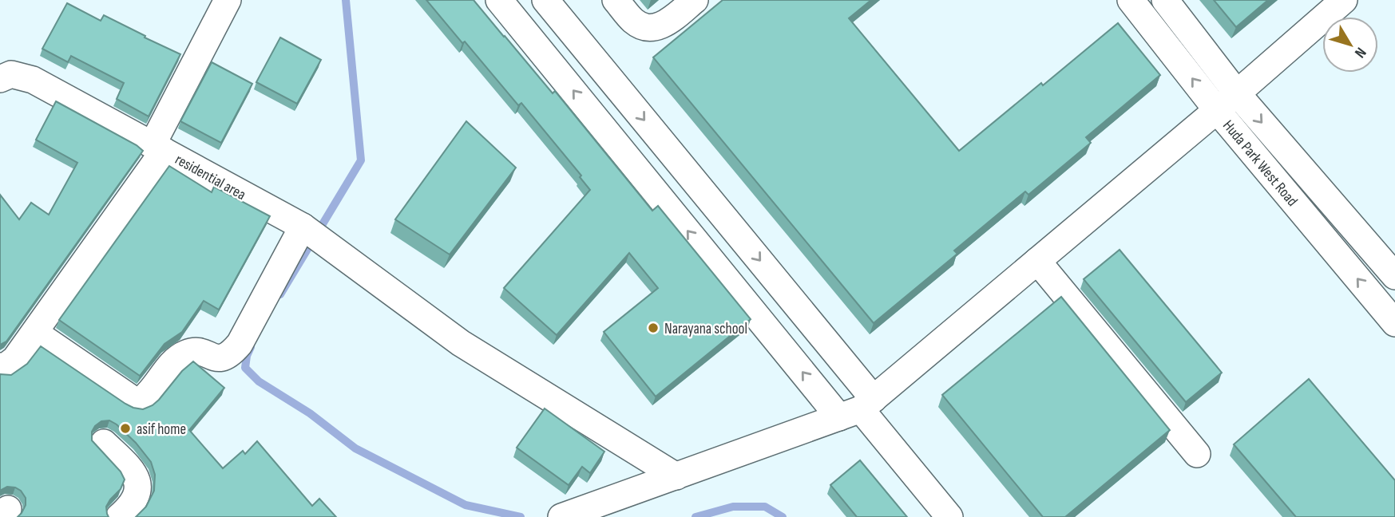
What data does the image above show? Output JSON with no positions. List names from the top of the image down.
{
  "streets": {
    "street": ["Huda Park West Road", "residential area"]
  },
  "places": ["Narayana school", "asif home"],
  "north": "bottom right"
}
